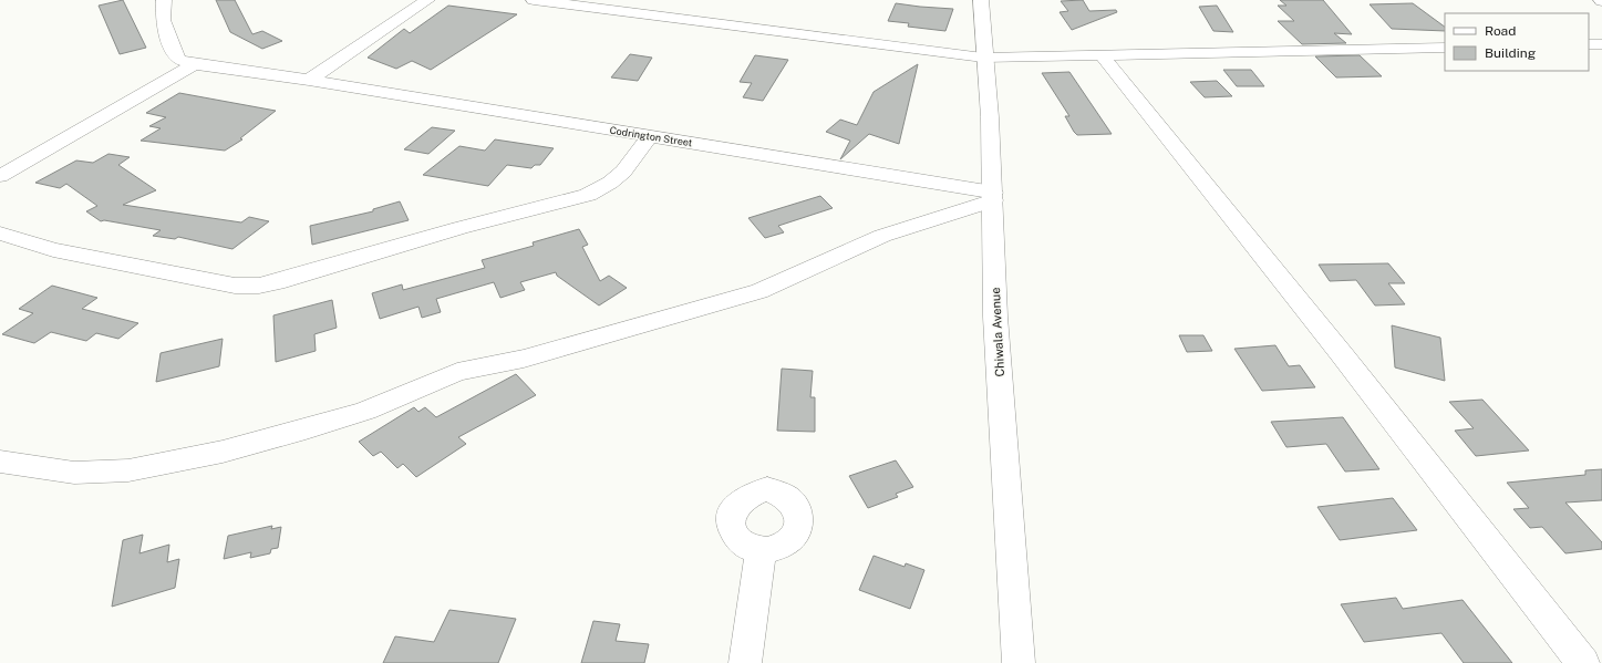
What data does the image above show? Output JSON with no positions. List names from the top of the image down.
{
  "streets": {
    "street": ["Codrington Street", "Chiwala Avenue"]
  },
  "crossings": [
    ["Codrington Street", "Chiwala Avenue"]
  ],
  "legend": ["Road", "Building"]
}
